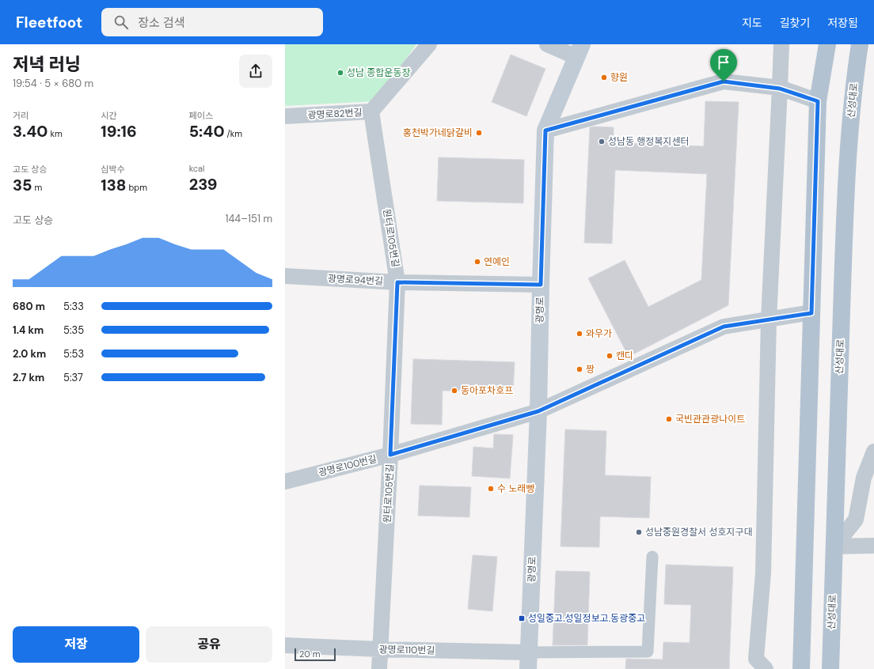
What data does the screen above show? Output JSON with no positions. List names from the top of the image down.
{
  "streets": {
    "main road": ["산성대로", "광명로"],
    "street": [
      "광명로82번길",
      "원터로105번길",
      "광명로94번길",
      "광명로100번길",
      "광명로110번길"
    ]
  },
  "crossings": [
    ["광명로82번길", "원터로105번길"],
    ["원터로105번길", "광명로94번길"],
    ["원터로105번길", "광명로100번길"],
    ["원터로105번길", "광명로110번길"],
    ["광명로94번길", "광명로"],
    ["광명로", "광명로100번길"],
    ["광명로", "광명로110번길"]
  ],
  "places": {
    "other": [
      "성남 종합운동장",
      "향원",
      "홍천박가네닭갈비",
      "성남동 행정복지센터",
      "연예인",
      "와우가",
      "캔디",
      "짱",
      "동아포차호프",
      "국빈관관광나이트",
      "수 노래빵",
      "성남중원경찰서 성호지구대"
    ],
    "transit": ["성일중고.성일정보고.동광중고"]
  },
  "scale_bar": "20 m",
  "page": {
    "header": "Fleetfoot",
    "search": "장소 검색",
    "nav": ["지도", "길찾기", "저장됨"],
    "heading": ["저녁 러닝", "19:54 · 5 × 680 m"],
    "stats": [
      ["거리", "3.40 km"],
      ["시간", "19:16"],
      ["페이스", "5:40 /km"],
      ["고도 상승", "35 m"],
      ["심박수", "138 bpm"],
      ["kcal", "239"]
    ],
    "chart": ["고도 상승", "144–151 m"],
    "list": [
      {
        "name": "680 m",
        "note": "5:33"
      },
      {
        "name": "1.4 km",
        "note": "5:35"
      },
      {
        "name": "2.0 km",
        "note": "5:53"
      },
      {
        "name": "2.7 km",
        "note": "5:37"
      }
    ],
    "buttons": ["저장", "공유"],
    "scale": "20 m"
  }
}
